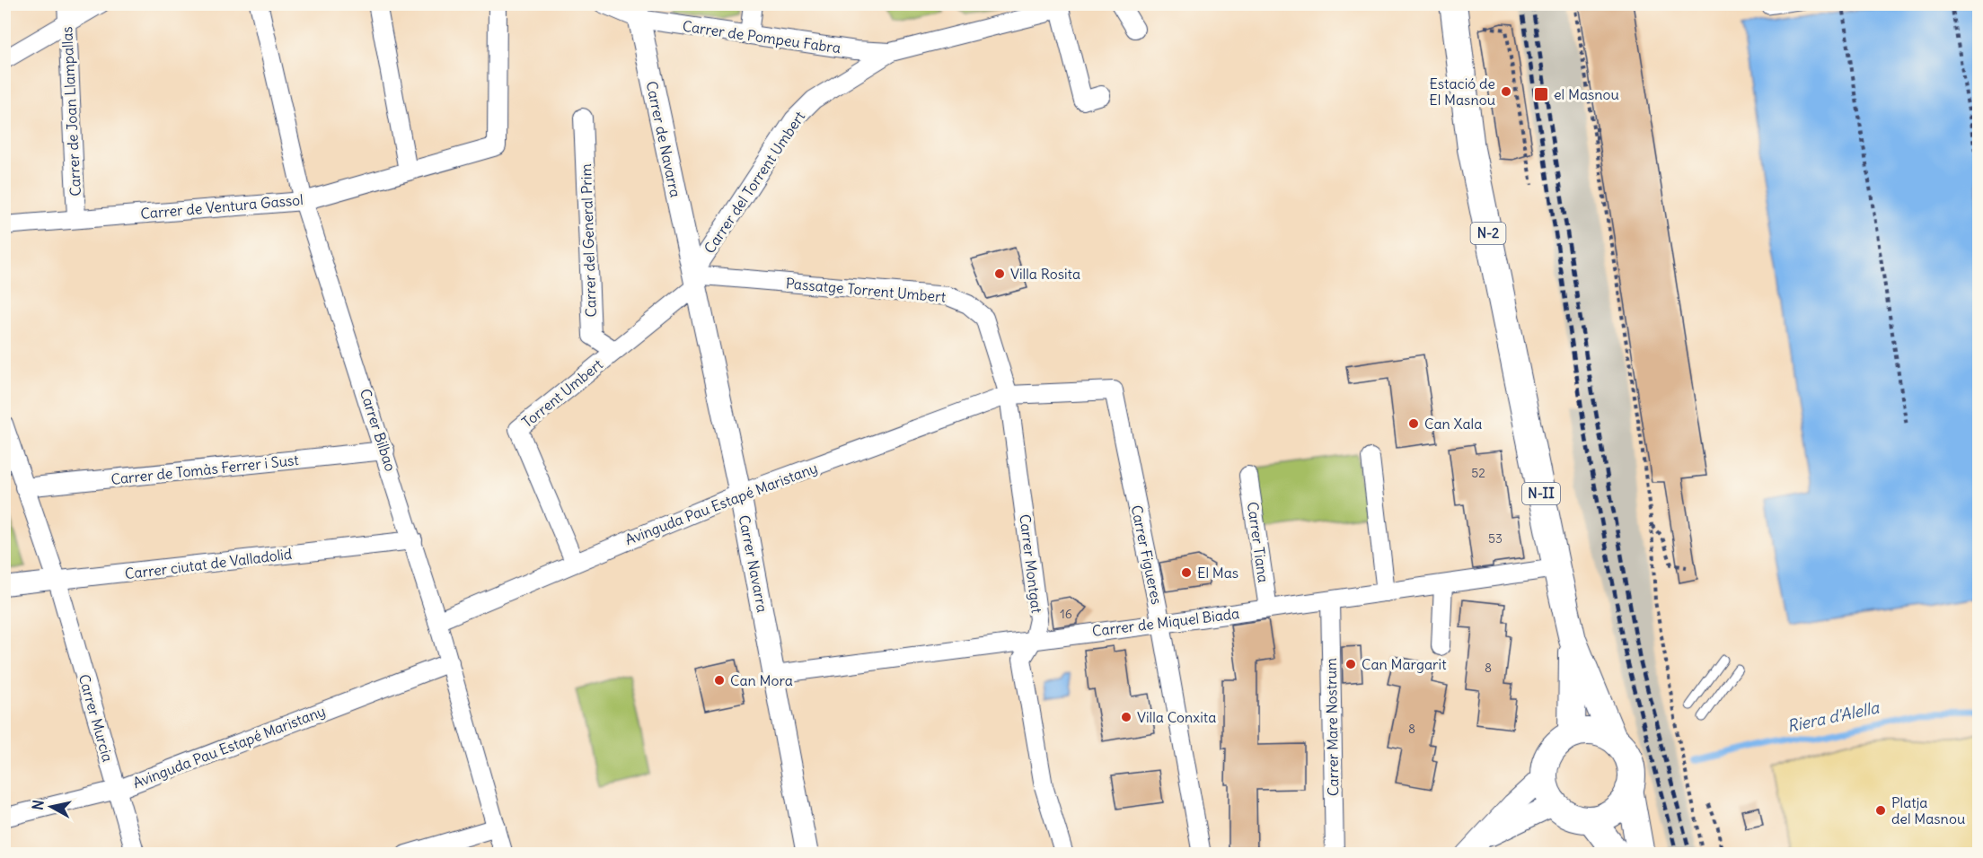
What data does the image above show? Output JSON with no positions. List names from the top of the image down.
{
  "streets": {
    "main road": ["N-2", "N-II"],
    "street": [
      "Carrer de Pompeu Fabra",
      "Carrer de Joan Llampallas",
      "Carrer de Navarra",
      "Carrer del Torrent Umbert",
      "Carrer de Ventura Gassol",
      "Carrer del General Prim",
      "Passatge Torrent Umbert",
      "Torrent Umbert",
      "Carrer Bilbao",
      "Carrer de Tomàs Ferrer i Sust",
      "Avinguda Pau Estapé Maristany",
      "Carrer Tiana",
      "Carrer Figueres",
      "Carrer ciutat de Valladolid",
      "Carrer Navarra",
      "Carrer Montgat",
      "Carrer de Miquel Biada",
      "Carrer Murcia",
      "Carrer Mare Nostrum"
    ]
  },
  "crossings": [
    ["Carrer de Pompeu Fabra", "Carrer de Navarra"],
    ["Carrer de Pompeu Fabra", "Carrer del Torrent Umbert"],
    ["Carrer de Joan Llampallas", "Carrer de Ventura Gassol"],
    ["Carrer de Navarra", "Carrer del Torrent Umbert"],
    ["Carrer de Navarra", "Passatge Torrent Umbert"],
    ["Carrer de Navarra", "Torrent Umbert"],
    ["Carrer de Navarra", "Carrer Navarra"],
    ["Carrer del Torrent Umbert", "Passatge Torrent Umbert"],
    ["Carrer del Torrent Umbert", "Torrent Umbert"],
    ["Carrer del Torrent Umbert", "Carrer Navarra"],
    ["Carrer de Ventura Gassol", "Carrer Bilbao"],
    ["N-2", "N-II"],
    ["Carrer del General Prim", "Torrent Umbert"],
    ["Passatge Torrent Umbert", "Torrent Umbert"],
    ["Passatge Torrent Umbert", "Avinguda Pau Estapé Maristany"],
    ["Passatge Torrent Umbert", "Carrer Figueres"],
    ["Passatge Torrent Umbert", "Carrer Navarra"],
    ["Passatge Torrent Umbert", "Carrer Montgat"],
    ["Torrent Umbert", "Avinguda Pau Estapé Maristany"],
    ["Torrent Umbert", "Carrer Navarra"],
    ["Carrer Bilbao", "Carrer de Tomàs Ferrer i Sust"],
    ["Carrer Bilbao", "Avinguda Pau Estapé Maristany"],
    ["Carrer Bilbao", "Carrer ciutat de Valladolid"],
    ["Carrer de Tomàs Ferrer i Sust", "Carrer Murcia"],
    ["N-II", "Carrer de Miquel Biada"],
    ["Avinguda Pau Estapé Maristany", "Carrer Figueres"],
    ["Avinguda Pau Estapé Maristany", "Carrer Navarra"],
    ["Avinguda Pau Estapé Maristany", "Carrer Montgat"],
    ["Avinguda Pau Estapé Maristany", "Carrer Murcia"],
    ["Carrer Tiana", "Carrer de Miquel Biada"],
    ["Carrer Figueres", "Carrer Montgat"],
    ["Carrer Figueres", "Carrer de Miquel Biada"],
    ["Carrer ciutat de Valladolid", "Carrer Murcia"],
    ["Carrer Navarra", "Carrer de Miquel Biada"],
    ["Carrer Montgat", "Carrer de Miquel Biada"],
    ["Carrer de Miquel Biada", "Carrer Mare Nostrum"]
  ],
  "water": ["Riera d'Alella"],
  "places": {
    "other": [
      "Estació de El Masnou",
      "Villa Rosita",
      "Can Xala",
      "El Mas",
      "Can Margarit",
      "Can Mora",
      "Villa Conxita",
      "Platja del Masnou"
    ],
    "transit": ["el Masnou"]
  },
  "house_numbers": [
    "52",
    "53",
    "16",
    "8",
    "8"
  ],
  "north": "left"
}
